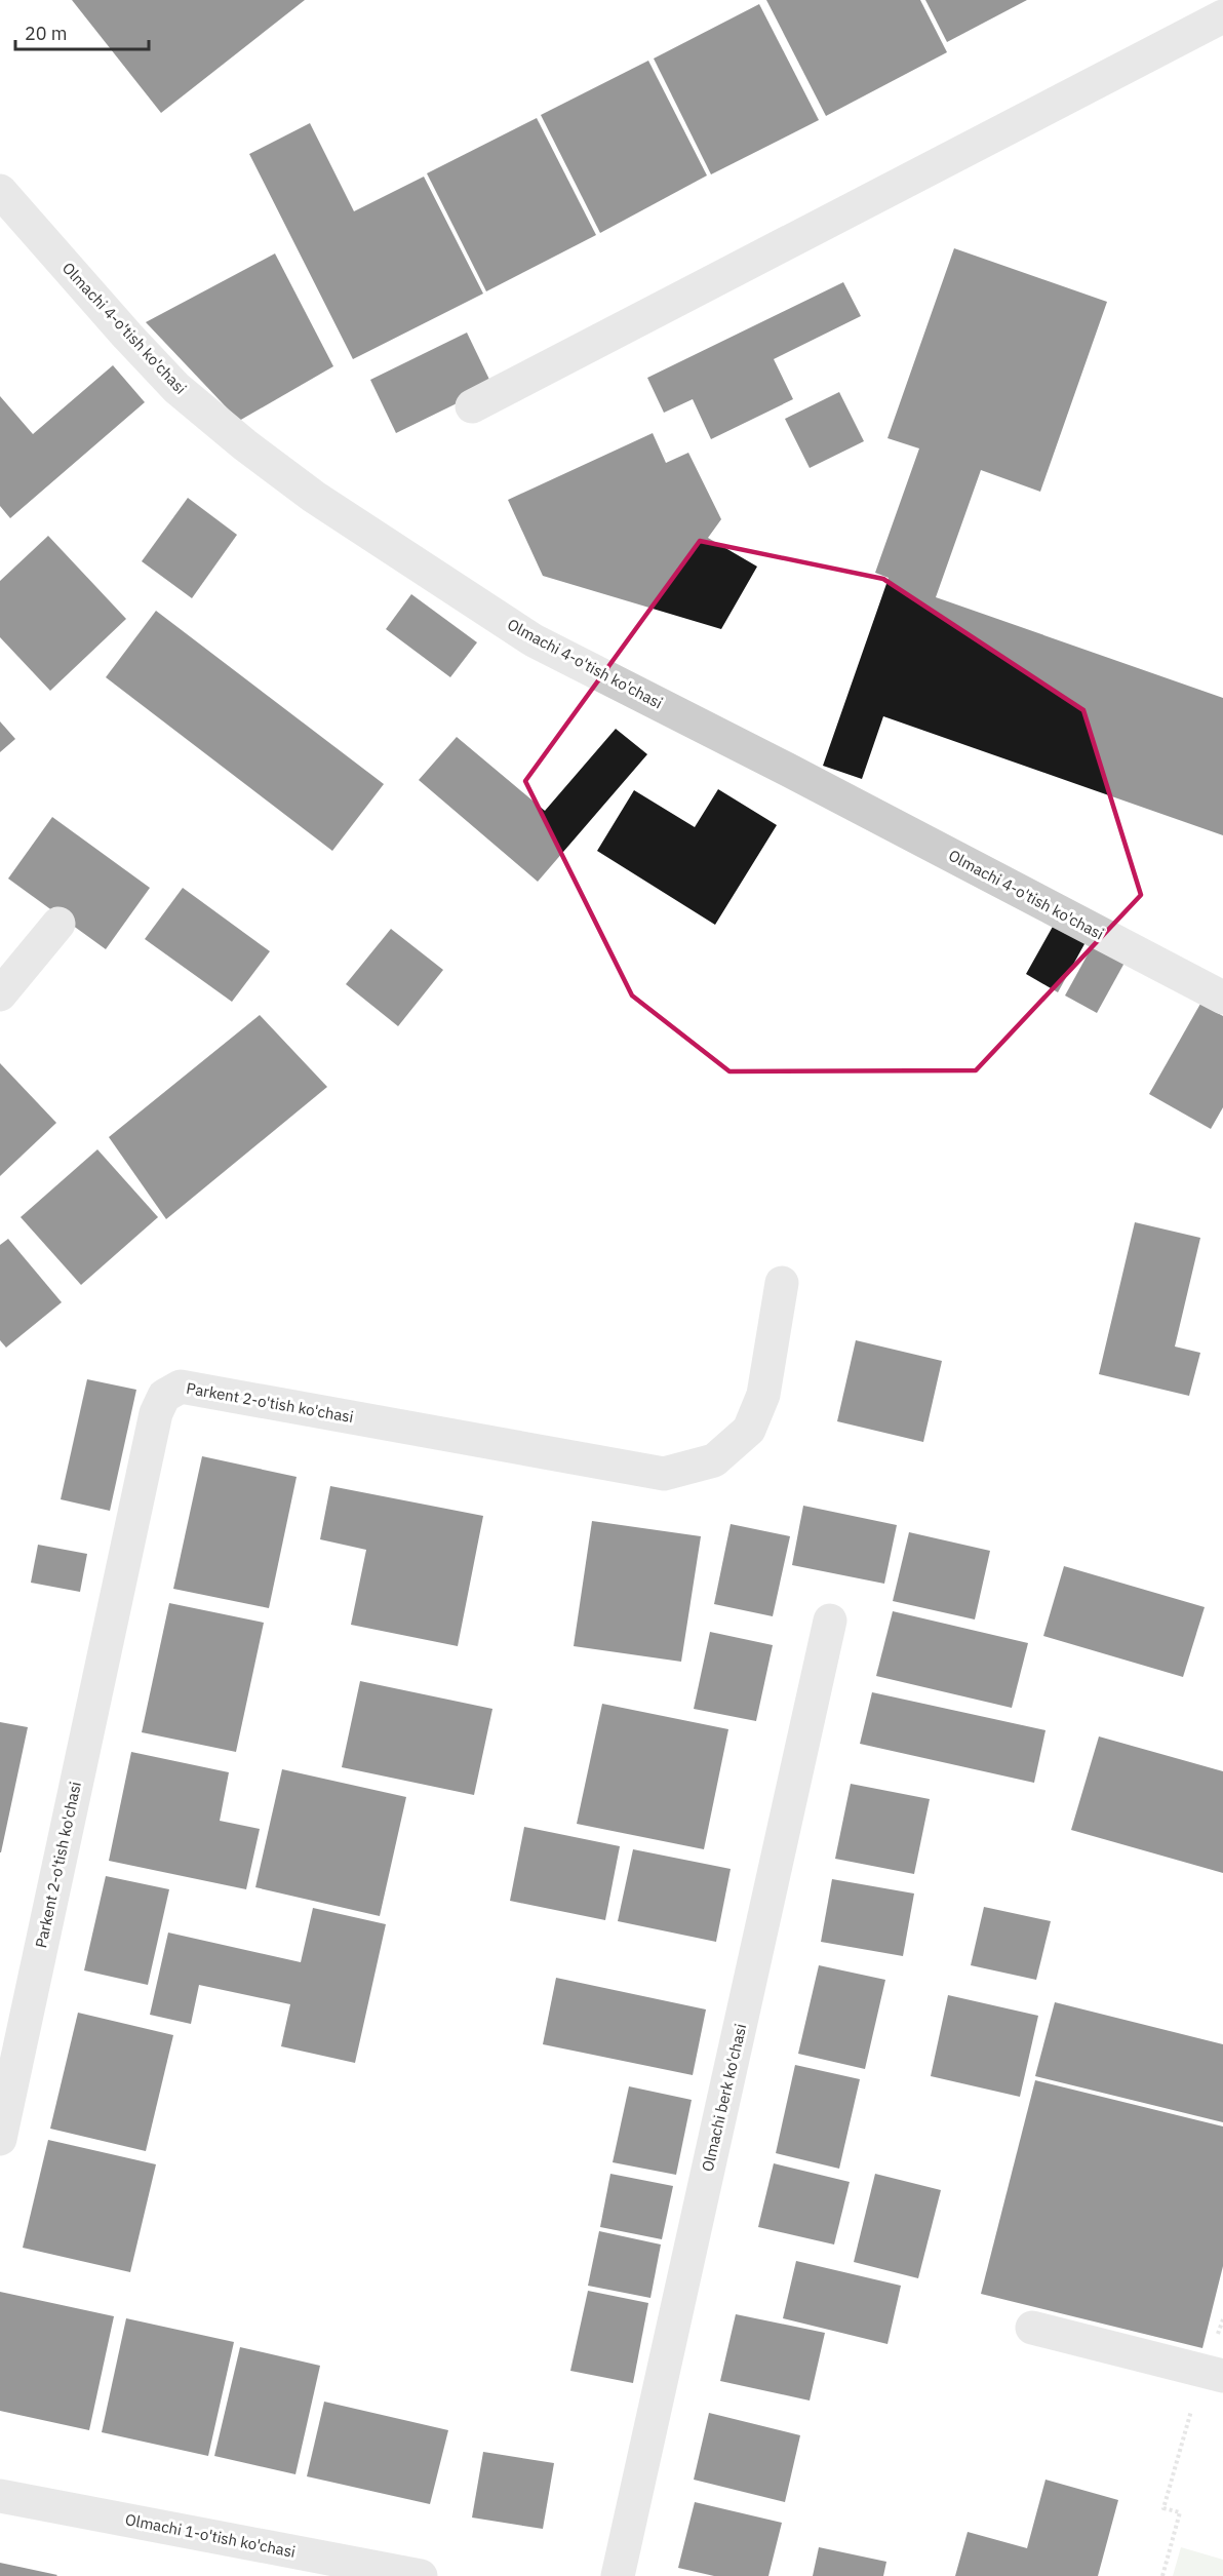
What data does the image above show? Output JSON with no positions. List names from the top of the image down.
{
  "streets": {
    "street": [
      "Olmachi 4-o'tish ko'chasi",
      "Parkent 2-o'tish ko'chasi",
      "Olmachi berk ko'chasi",
      "Olmachi 1-o'tish ko'chasi"
    ]
  },
  "scale_bar": "20 m"
}
